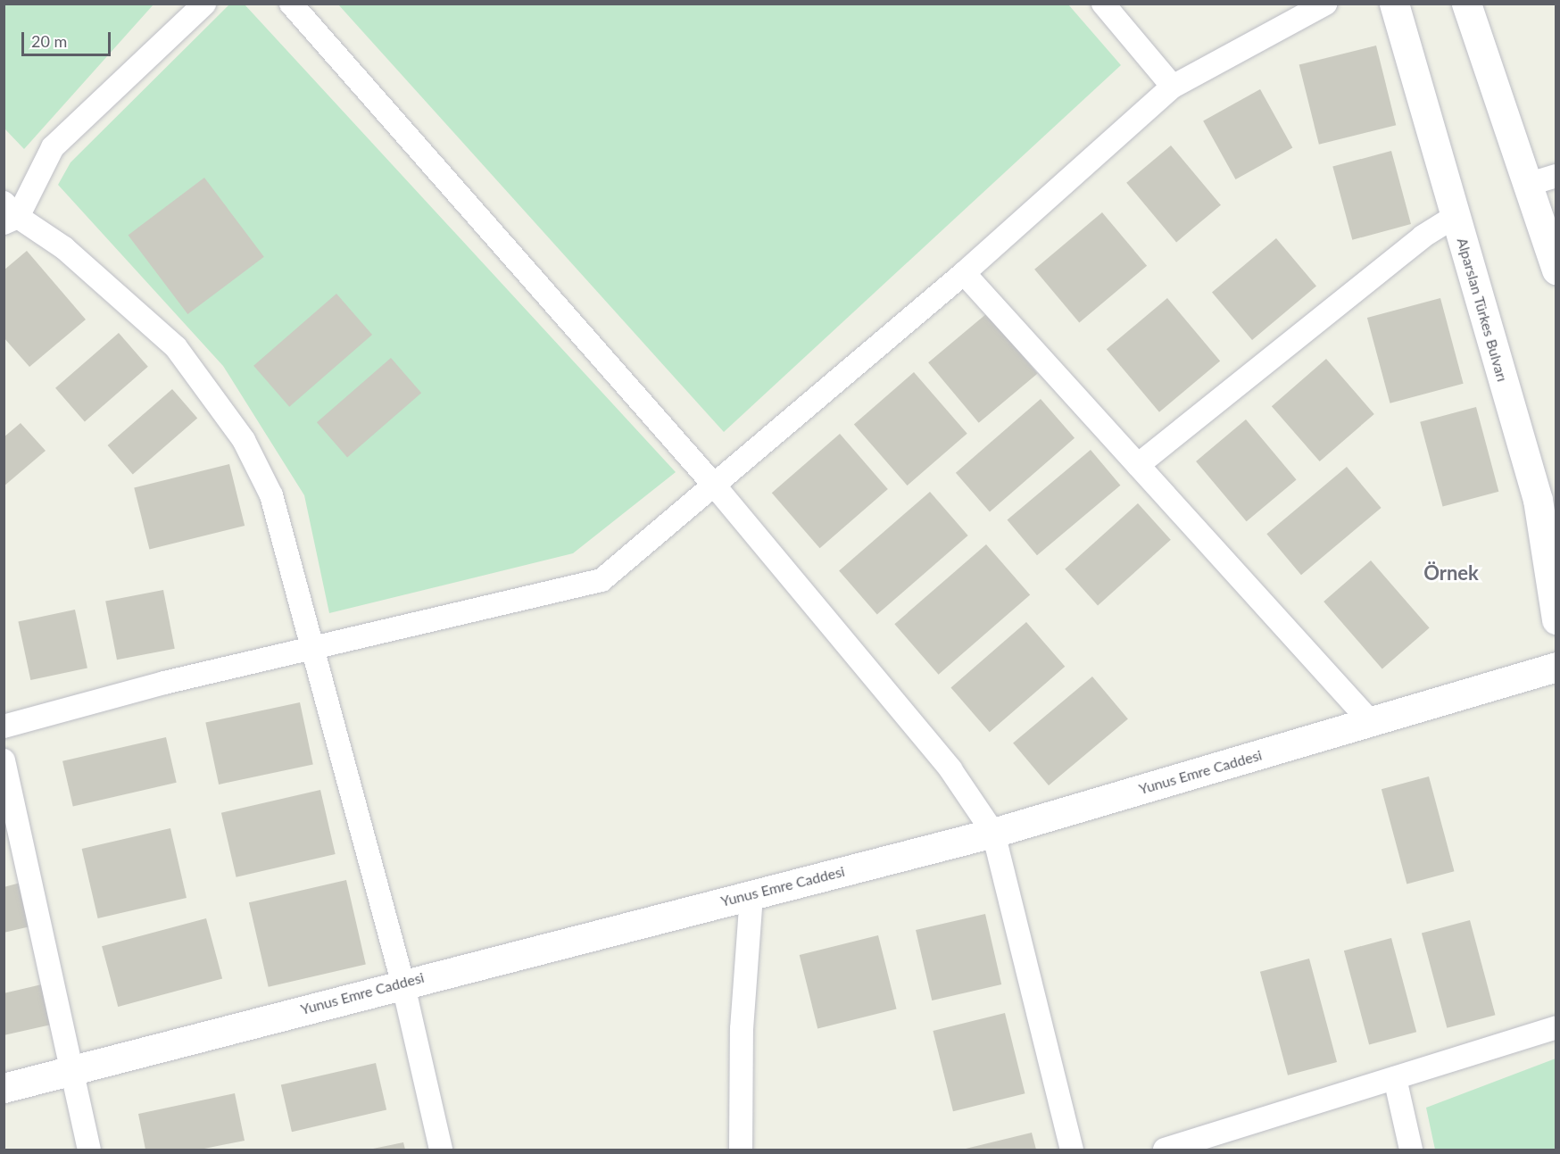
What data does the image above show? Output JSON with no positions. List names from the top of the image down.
{
  "streets": {
    "street": ["Alparslan Türkes Bulvarı", "Yunus Emre Caddesi"]
  },
  "districts": ["Örnek"],
  "scale_bar": "20 m"
}
